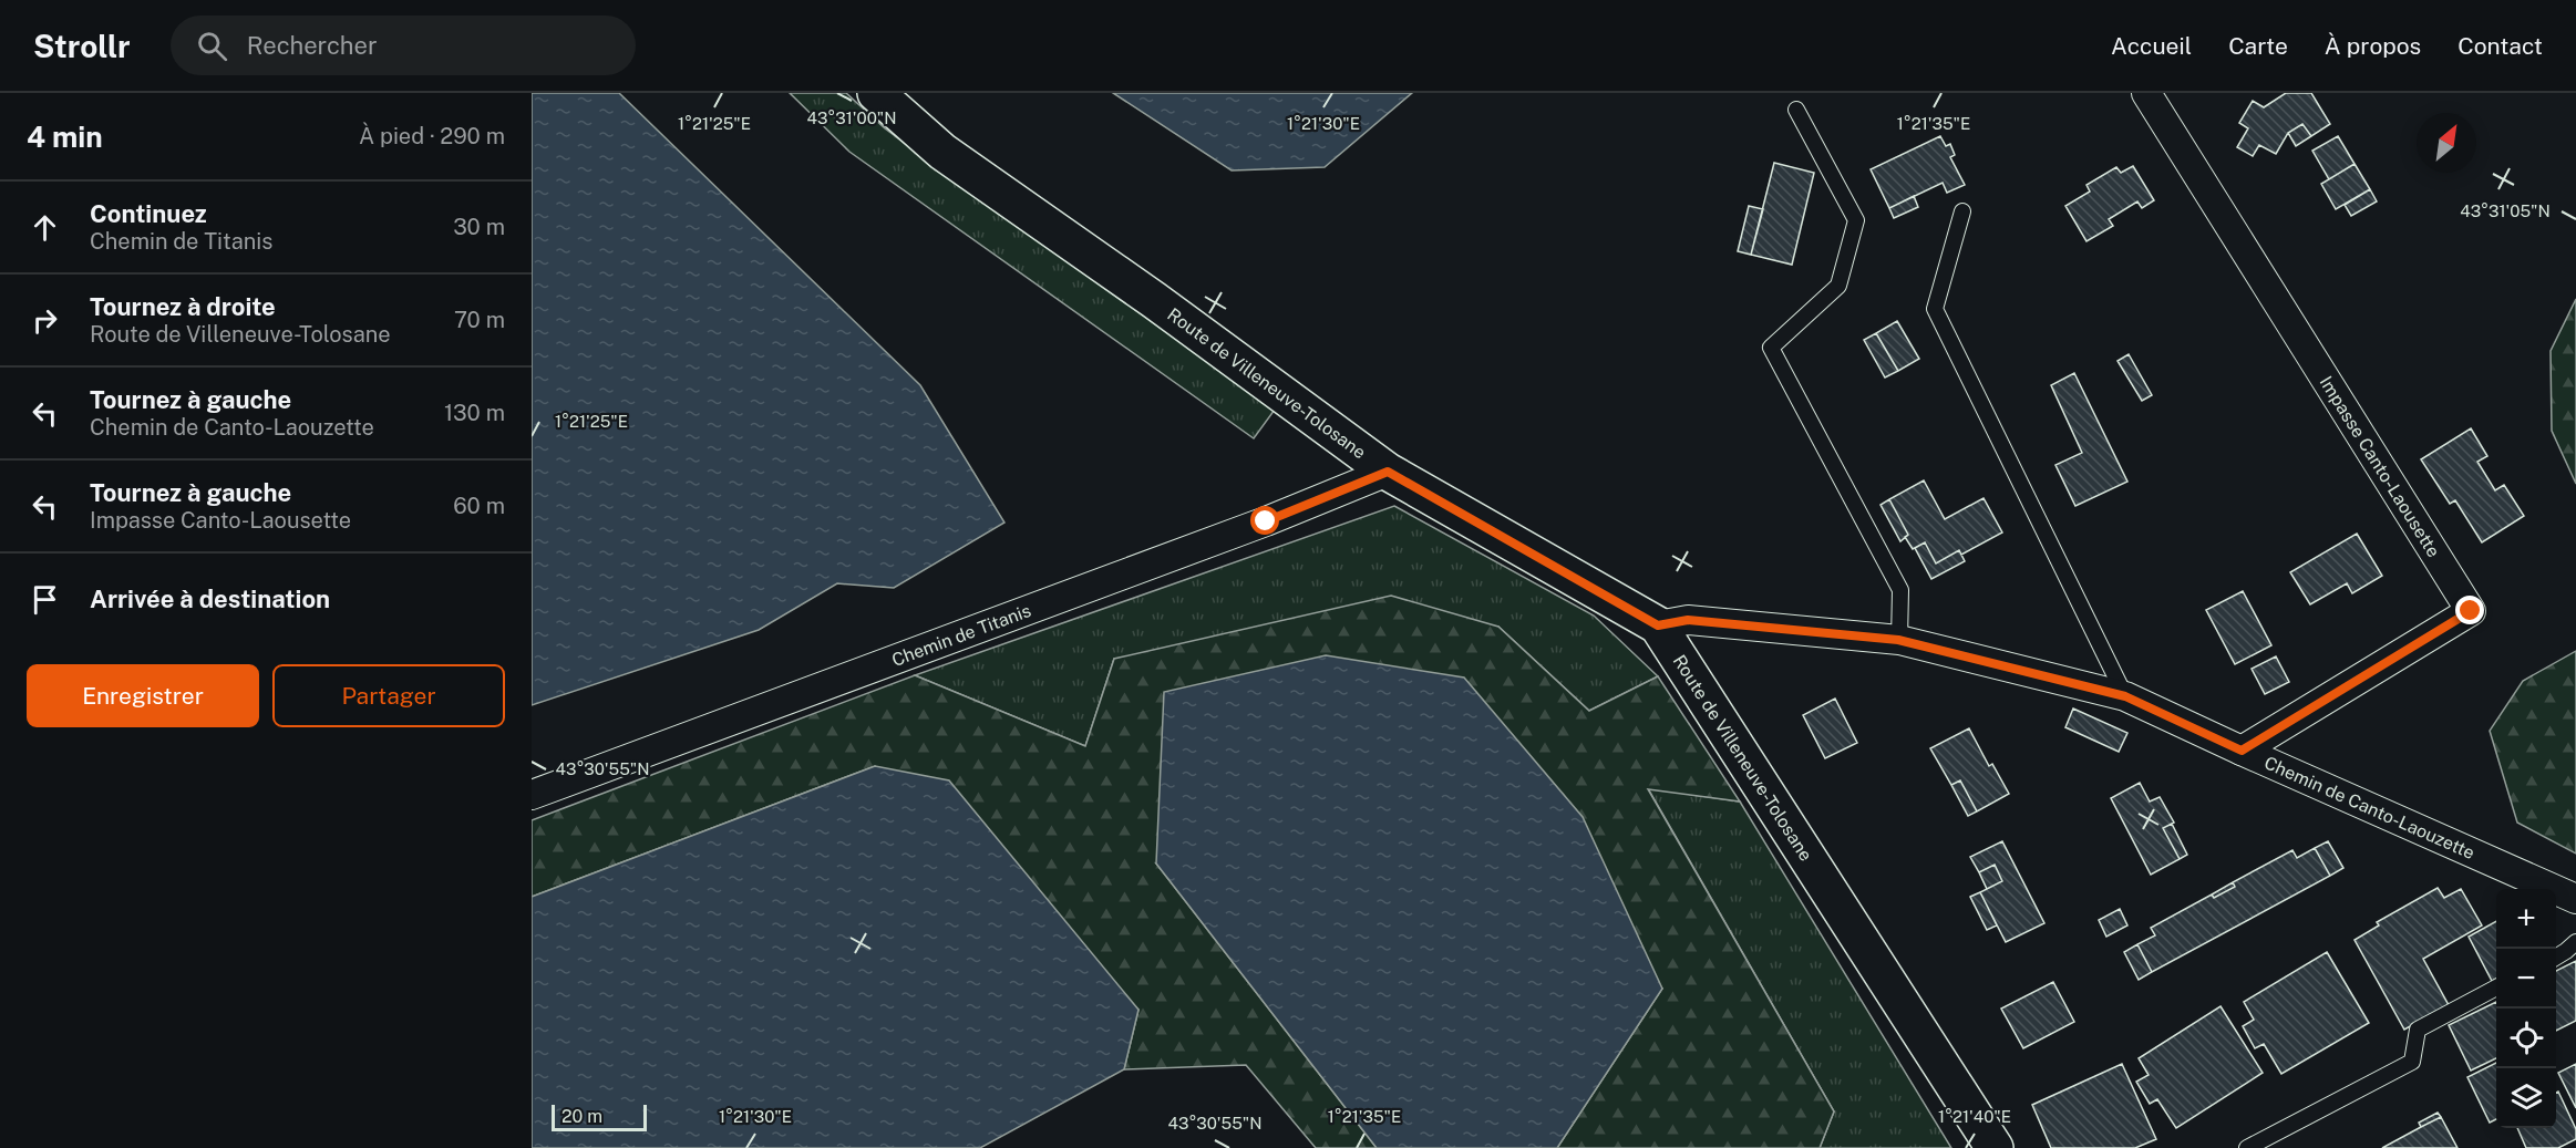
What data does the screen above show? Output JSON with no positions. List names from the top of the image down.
{
  "streets": {
    "street": [
      "Route de Villeneuve-Tolosane",
      "Impasse Canto-Laousette",
      "Chemin de Titanis",
      "Chemin de Canto-Laouzette"
    ]
  },
  "crossings": [
    ["Route de Villeneuve-Tolosane", "Chemin de Titanis"],
    ["Route de Villeneuve-Tolosane", "Chemin de Canto-Laouzette"],
    ["Impasse Canto-Laousette", "Chemin de Canto-Laouzette"]
  ],
  "scale_bar": "20 m",
  "north": "top right",
  "page": {
    "header": "Strollr",
    "search": "Rechercher",
    "nav": [
      "Accueil",
      "Carte",
      "À propos",
      "Contact"
    ],
    "heading": ["4 min", "À pied · 290 m"],
    "list": [
      ["Continuez", "Chemin de Titanis", "30 m"],
      ["Tournez à droite", "Route de Villeneuve-Tolosane", "70 m"],
      ["Tournez à gauche", "Chemin de Canto-Laouzette", "130 m"],
      ["Tournez à gauche", "Impasse Canto-Laousette", "60 m"],
      "Arrivée à destination"
    ],
    "buttons": ["Enregistrer", "Partager"],
    "map_buttons": ["+", "−"],
    "scale": "20 m"
  },
  "coordinates": [
    "43°31'00\"N",
    "1°21'25\"E",
    "1°21'30\"E",
    "1°21'35\"E",
    "43°31'05\"N",
    "43°30'55\"N",
    "1°21'40\"E"
  ]
}
